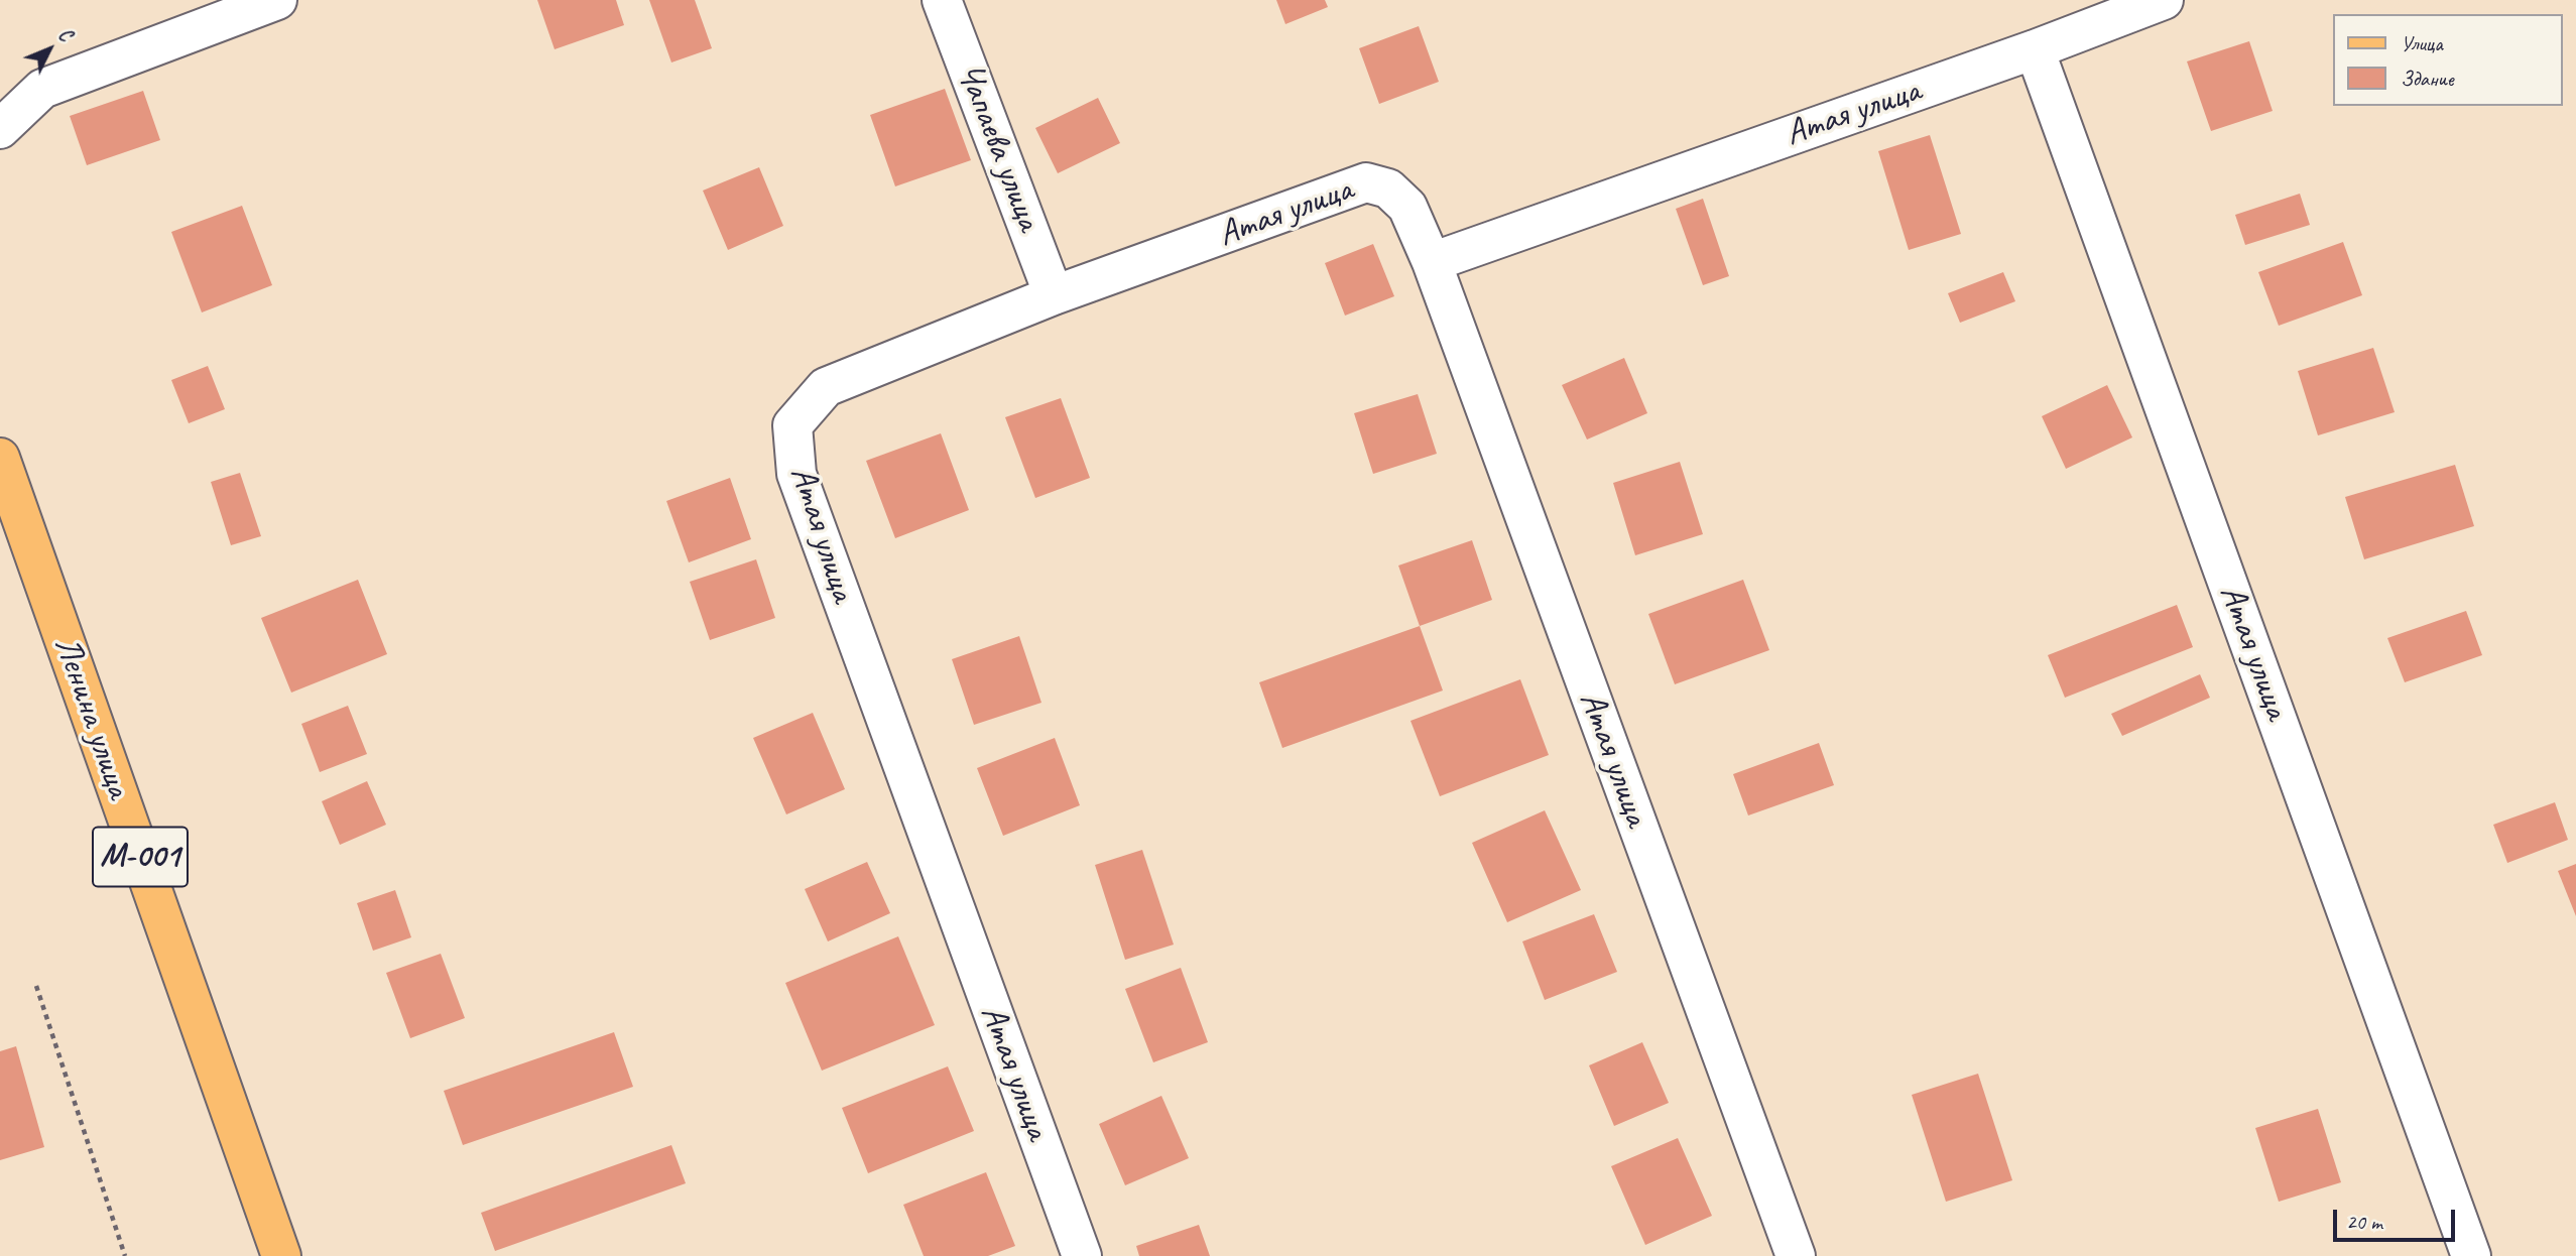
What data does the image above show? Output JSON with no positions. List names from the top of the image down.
{
  "streets": {
    "main road": ["Ленина улица", "М-001"],
    "street": ["Атая улица", "Чапаева улица"]
  },
  "crossings": [
    ["Атая улица", "Чапаева улица"]
  ],
  "legend": ["Улица", "Здание"],
  "scale_bar": "20 m",
  "north": "top right"
}
